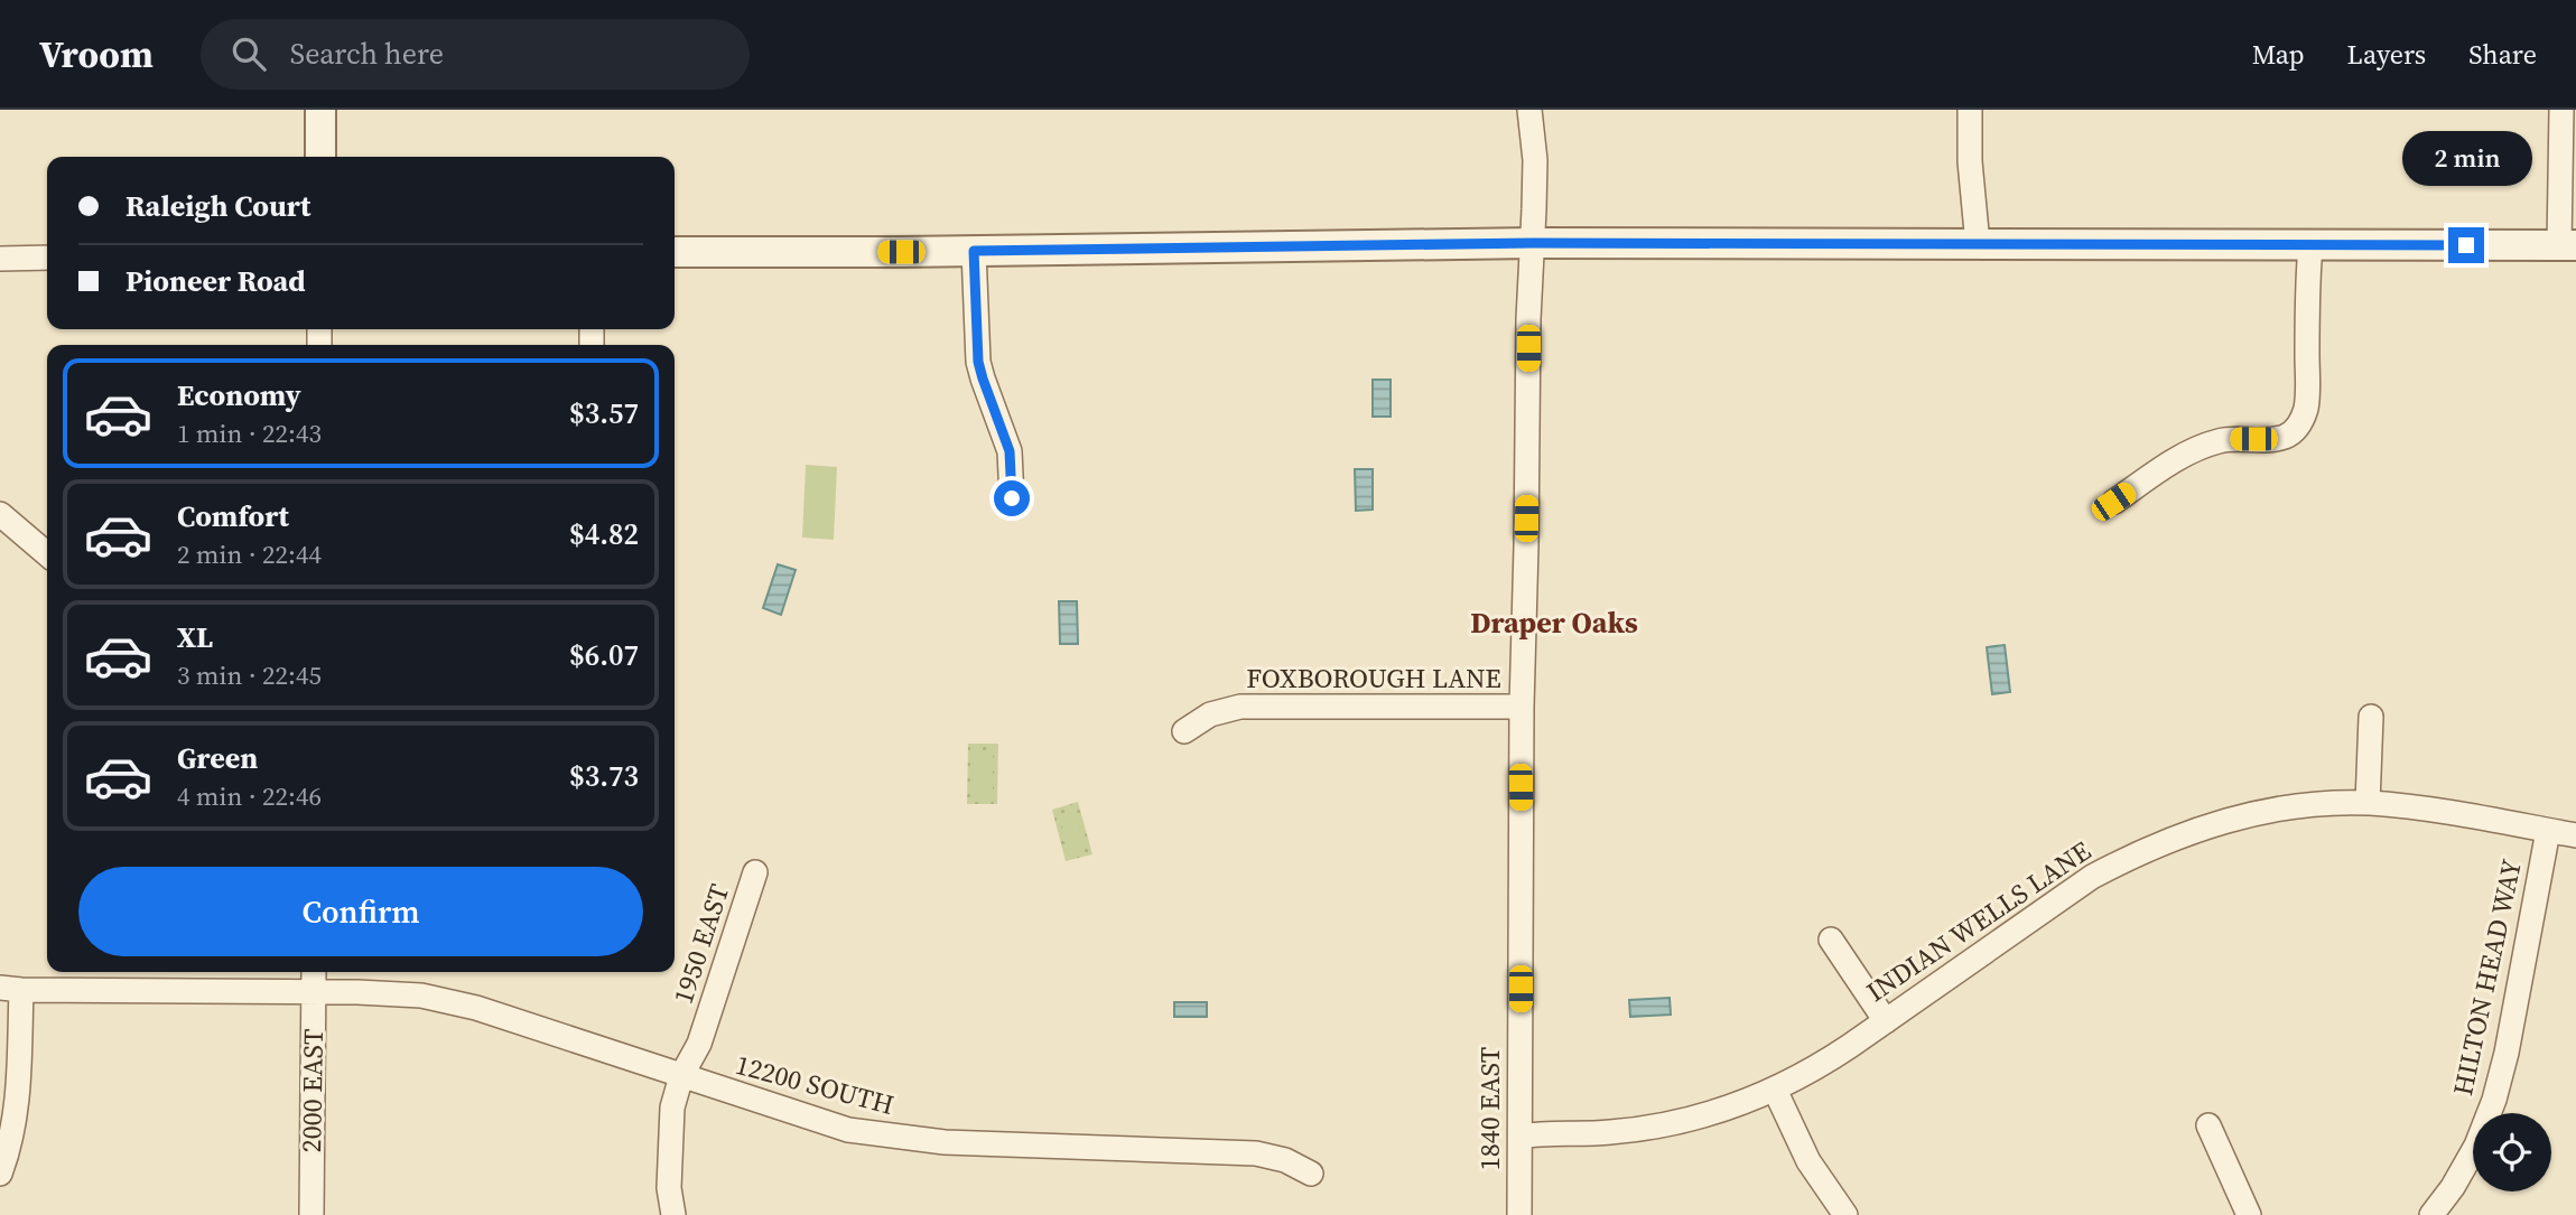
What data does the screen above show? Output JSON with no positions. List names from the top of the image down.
{
  "streets": {
    "street": [
      "FOXBOROUGH LANE",
      "INDIAN WELLS LANE",
      "1950 EAST",
      "HILTON HEAD WAY",
      "12200 SOUTH",
      "2000 EAST",
      "1840 EAST"
    ]
  },
  "crossings": [
    ["FOXBOROUGH LANE", "1840 EAST"],
    ["INDIAN WELLS LANE", "HILTON HEAD WAY"],
    ["INDIAN WELLS LANE", "1840 EAST"],
    ["1950 EAST", "12200 SOUTH"],
    ["12200 SOUTH", "2000 EAST"]
  ],
  "districts": ["Draper Oaks"],
  "page": {
    "header": "Vroom",
    "search": "Search here",
    "nav": ["Map", "Layers", "Share"],
    "bubble": "2 min",
    "banner": ["Raleigh Court", "Pioneer Road"],
    "list": [
      {
        "name": "Economy",
        "note": "1 min · 22:43",
        "value": "$3.57"
      },
      {
        "name": "Comfort",
        "note": "2 min · 22:44",
        "value": "$4.82"
      },
      {
        "name": "XL",
        "note": "3 min · 22:45",
        "value": "$6.07"
      },
      {
        "name": "Green",
        "note": "4 min · 22:46",
        "value": "$3.73"
      }
    ],
    "buttons": "Confirm"
  }
}
